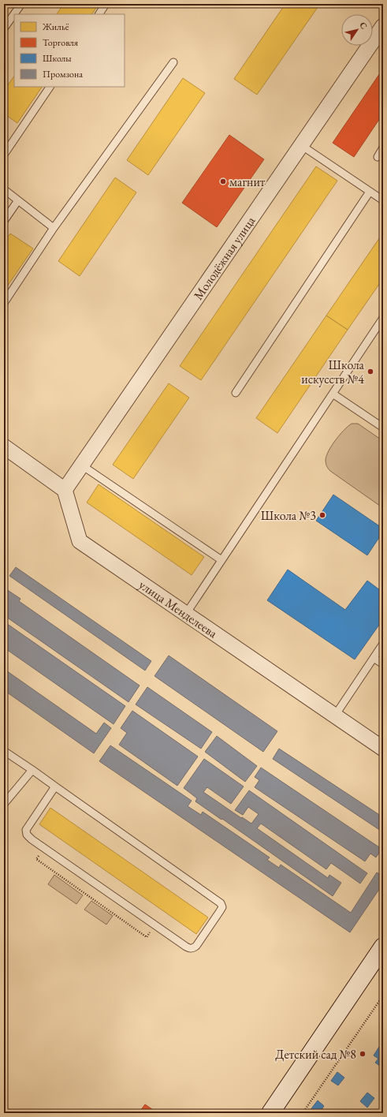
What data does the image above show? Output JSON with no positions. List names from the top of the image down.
{
  "streets": {
    "street": ["Молодёжная улица", "улица Менделеева"]
  },
  "crossings": [
    ["Молодёжная улица", "улица Менделеева"]
  ],
  "places": [
    "магнит",
    "Школа искусств №4",
    "Школа №3",
    "Детский сад №8"
  ],
  "legend": [
    "Жильё",
    "Торговля",
    "Школы",
    "Промзона"
  ],
  "north": "top right"
}
